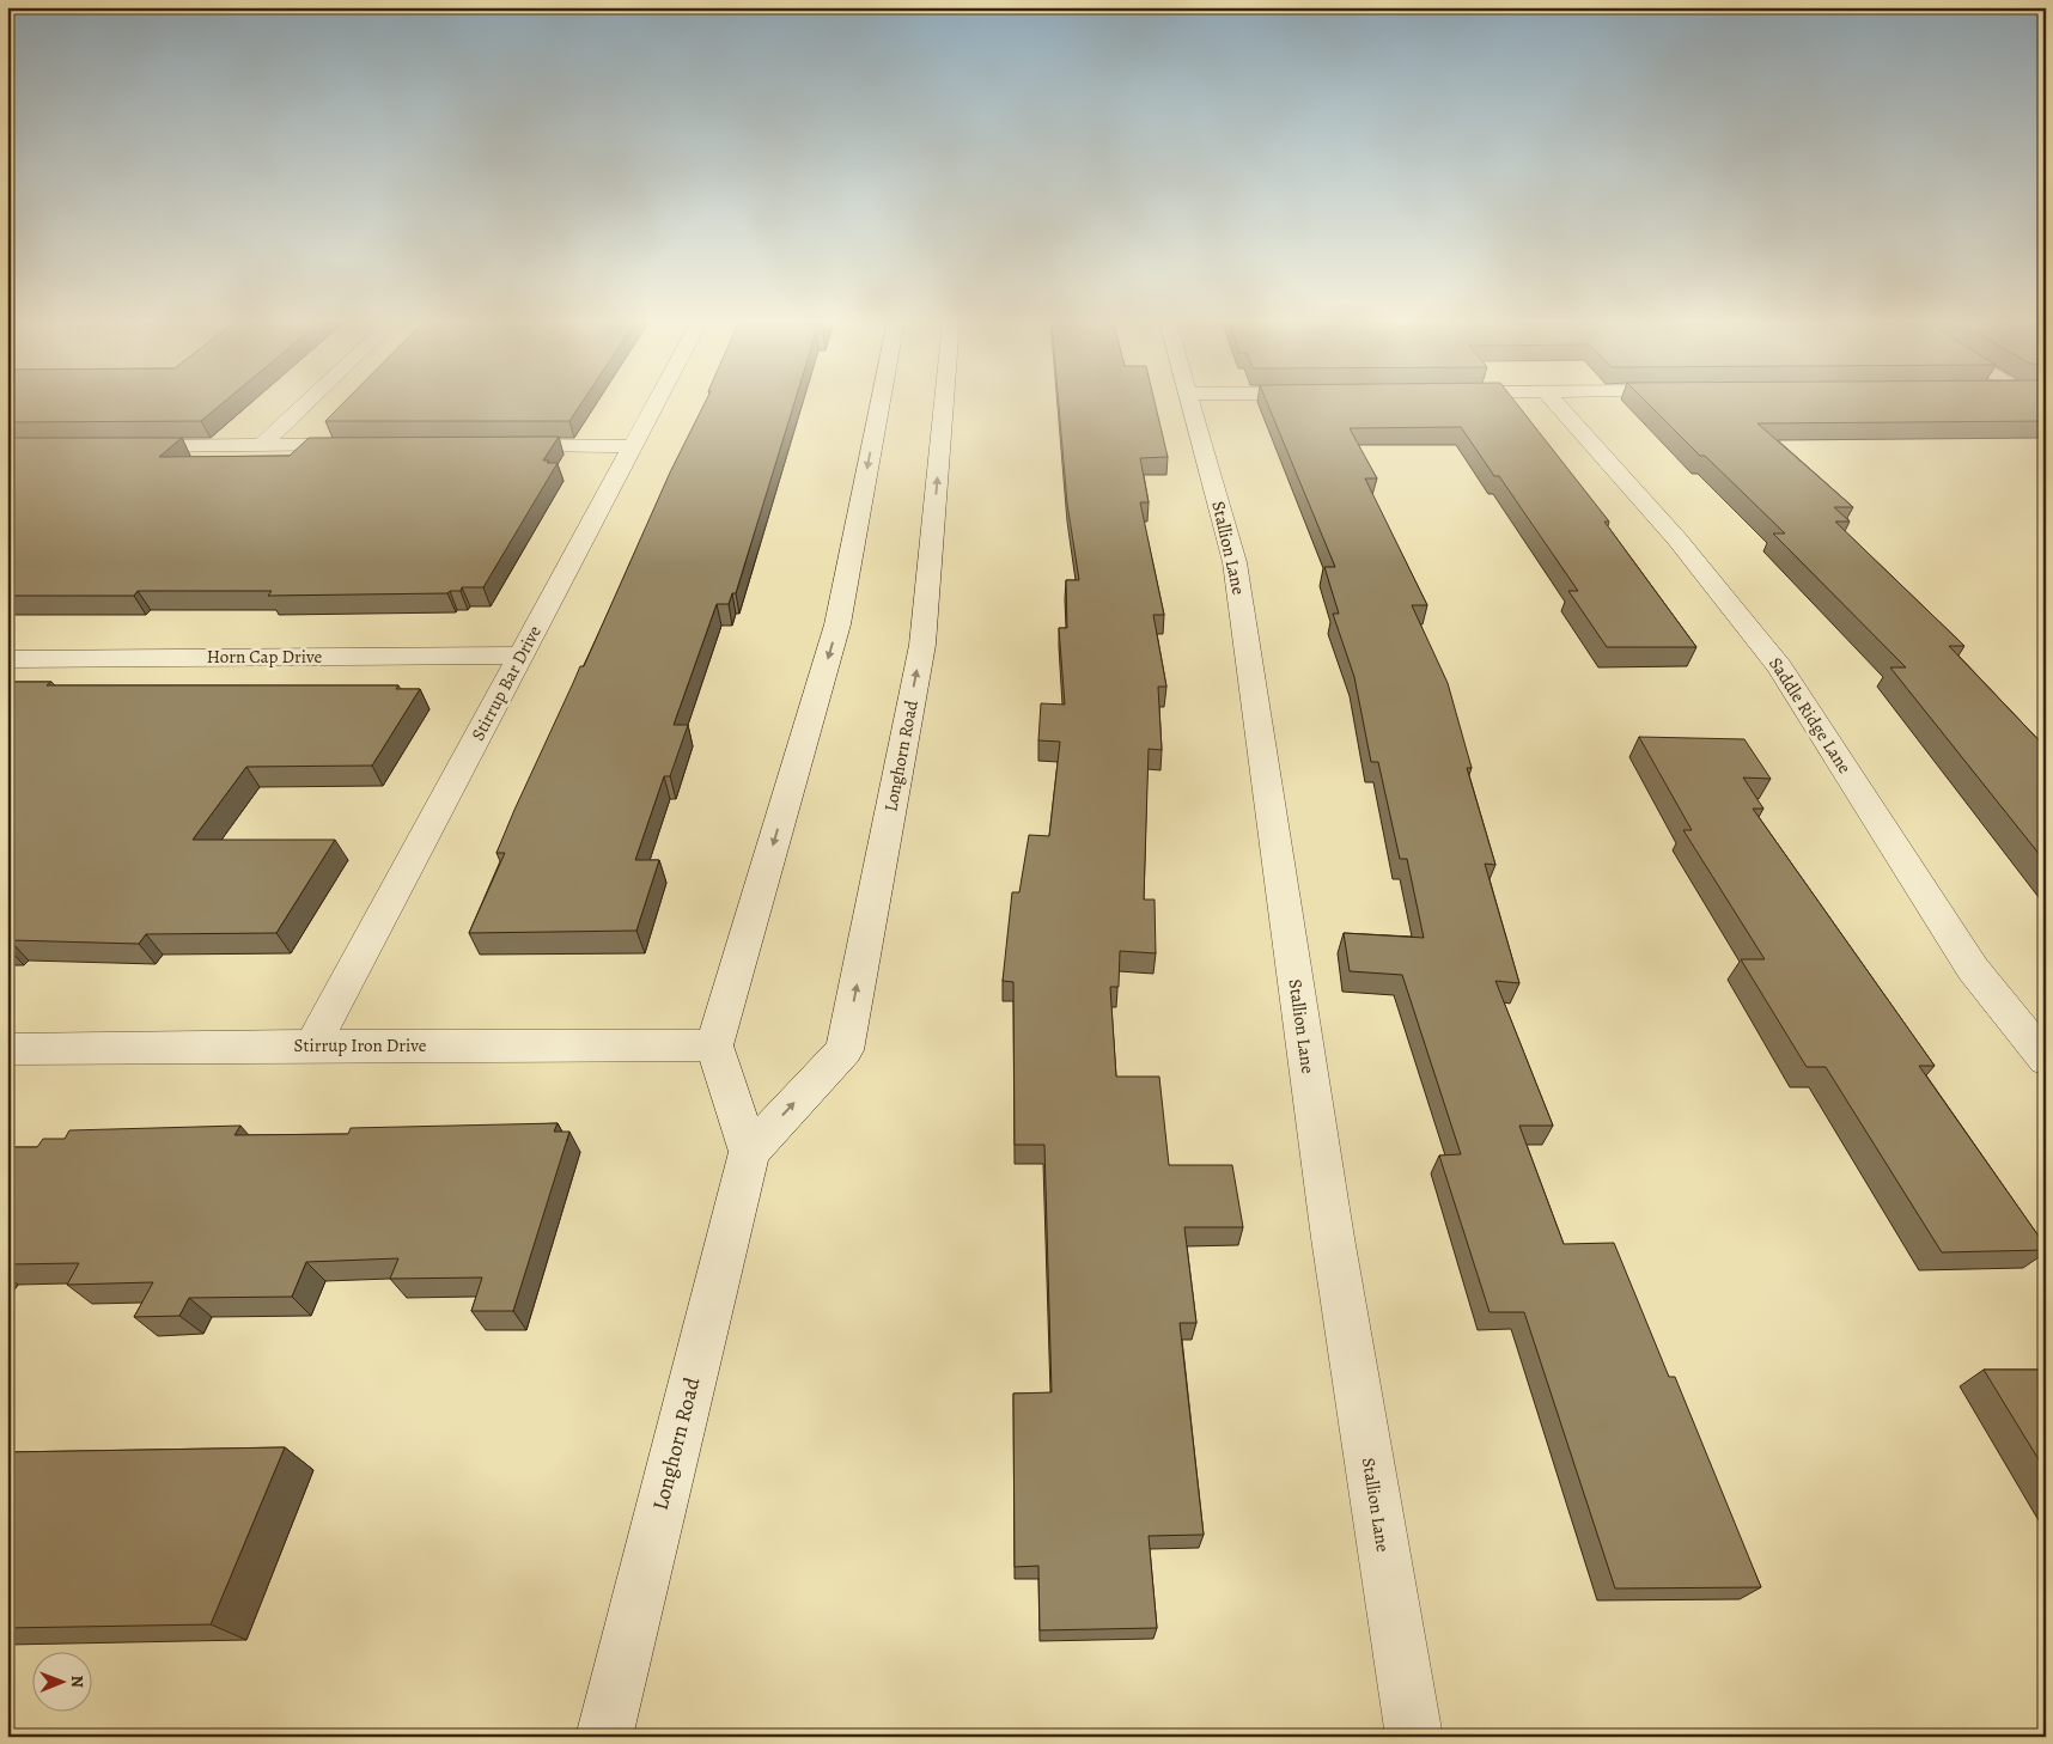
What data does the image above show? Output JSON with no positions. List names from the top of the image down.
{
  "streets": {
    "street": [
      "Stallion Lane",
      "Horn Cap Drive",
      "Stirrup Bar Drive",
      "Saddle Ridge Lane",
      "Longhorn Road",
      "Stirrup Iron Drive"
    ]
  },
  "crossings": [
    ["Horn Cap Drive", "Stirrup Bar Drive"],
    ["Stirrup Bar Drive", "Stirrup Iron Drive"]
  ],
  "north": "right"
}
